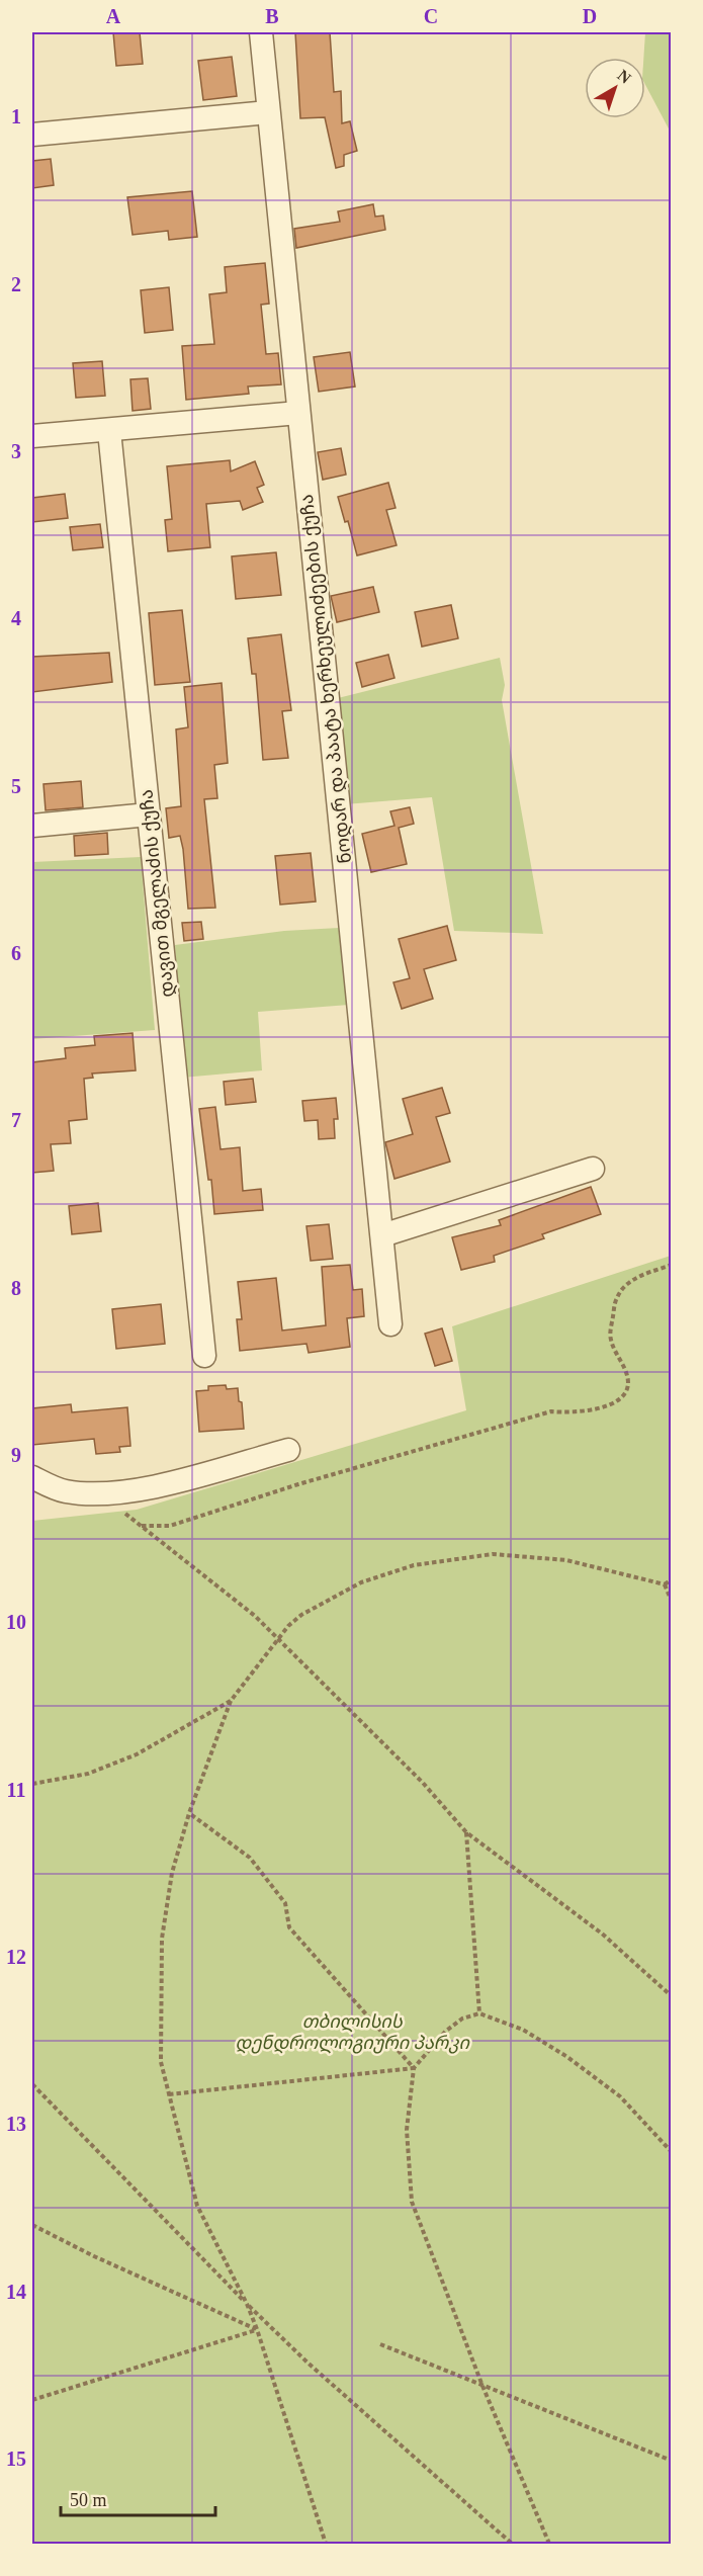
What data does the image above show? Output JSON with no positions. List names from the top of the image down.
{
  "streets": {
    "street": ["ნოდარ და პაატა ხერხეულიძეების ქუჩა", "დავით მგელაძის ქუჩა"]
  },
  "parks": ["თბილისის დენდროლოგიური პარკი"],
  "scale_bar": "50 m",
  "north": "top right",
  "grid": {
    "columns": [
      "A",
      "B",
      "C",
      "D"
    ],
    "rows": [
      "1",
      "2",
      "3",
      "4",
      "5",
      "6",
      "7",
      "8",
      "9",
      "10",
      "11",
      "12",
      "13",
      "14",
      "15"
    ]
  }
}
